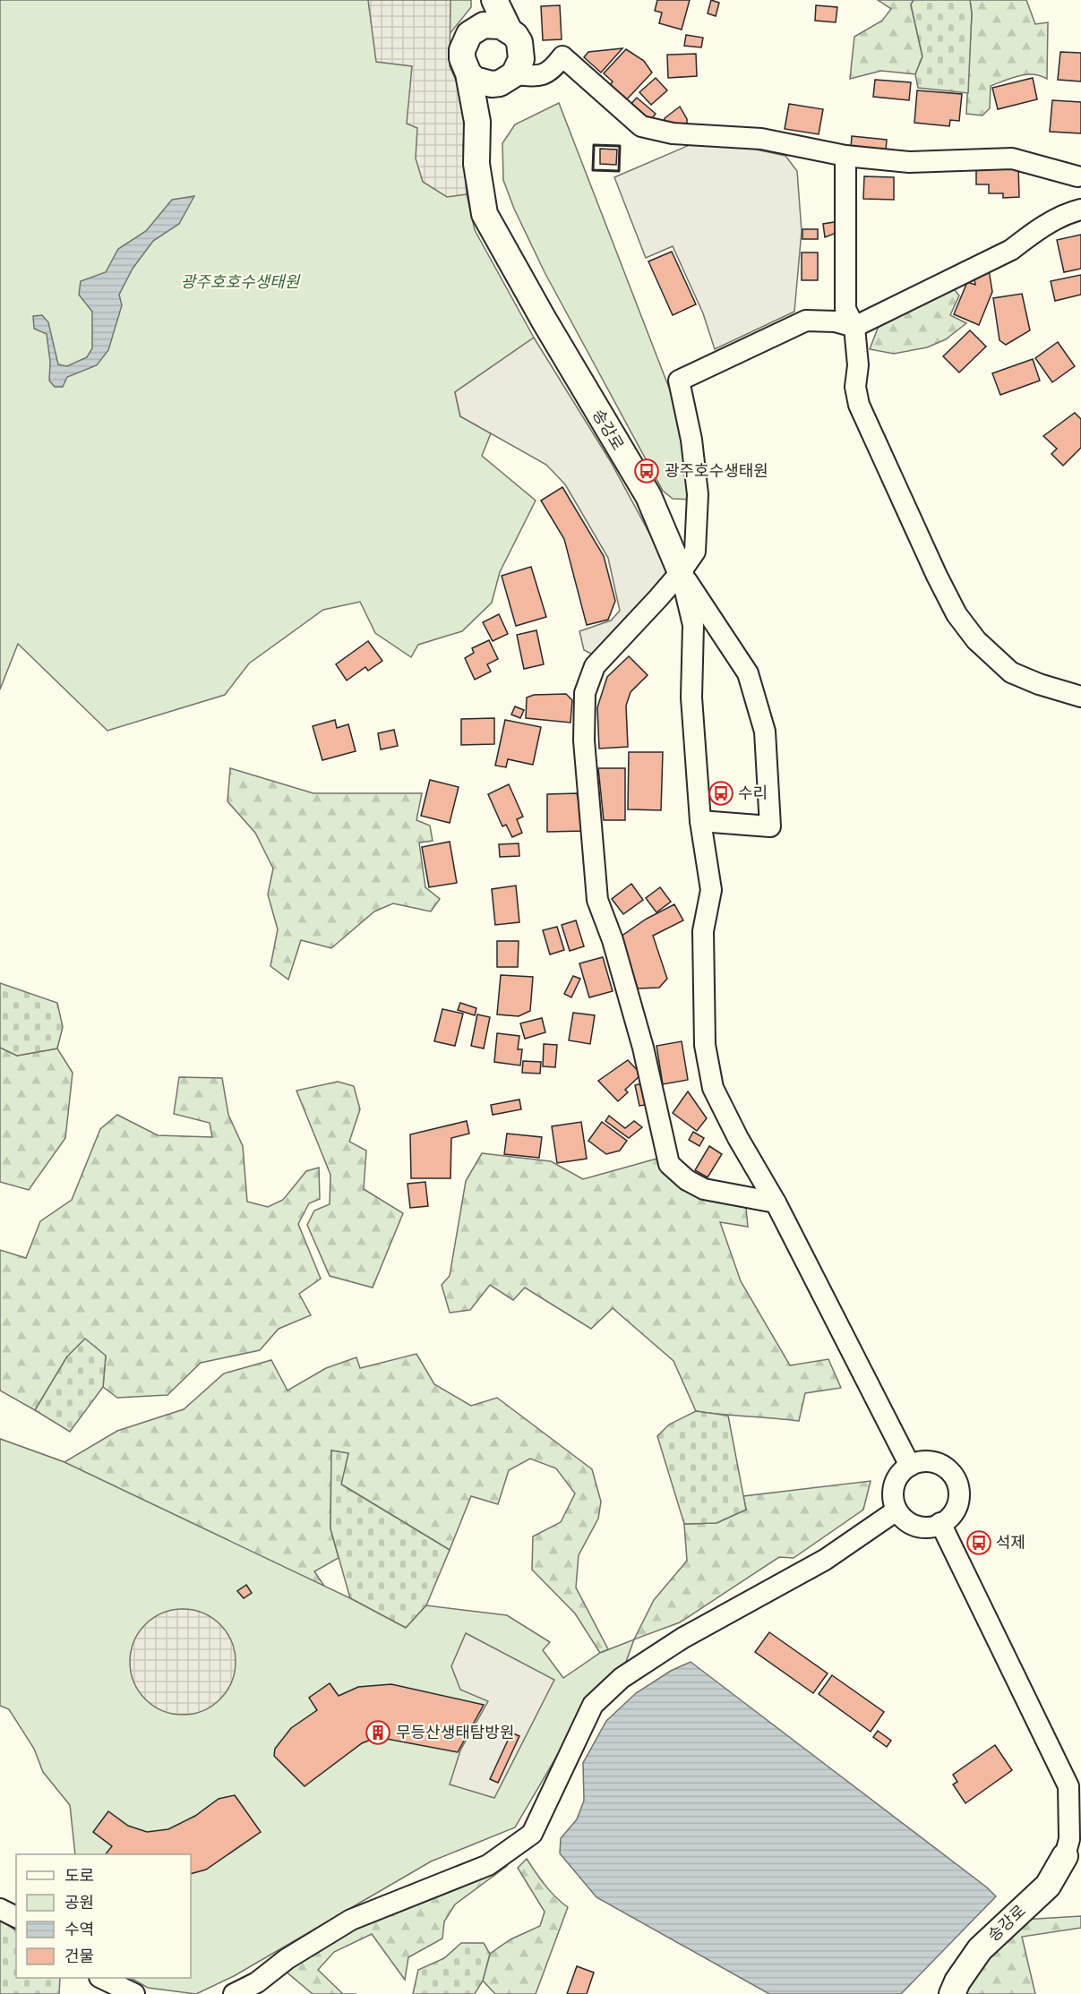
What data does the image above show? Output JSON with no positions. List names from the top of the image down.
{
  "streets": {
    "main road": ["송강로"]
  },
  "parks": ["광주호호수생태원"],
  "places": {
    "bus stop": ["광주호수생태원", "수리", "석제"],
    "building": ["무등산생태탐방원"]
  },
  "legend": [
    "도로",
    "공원",
    "수역",
    "건물"
  ]
}
